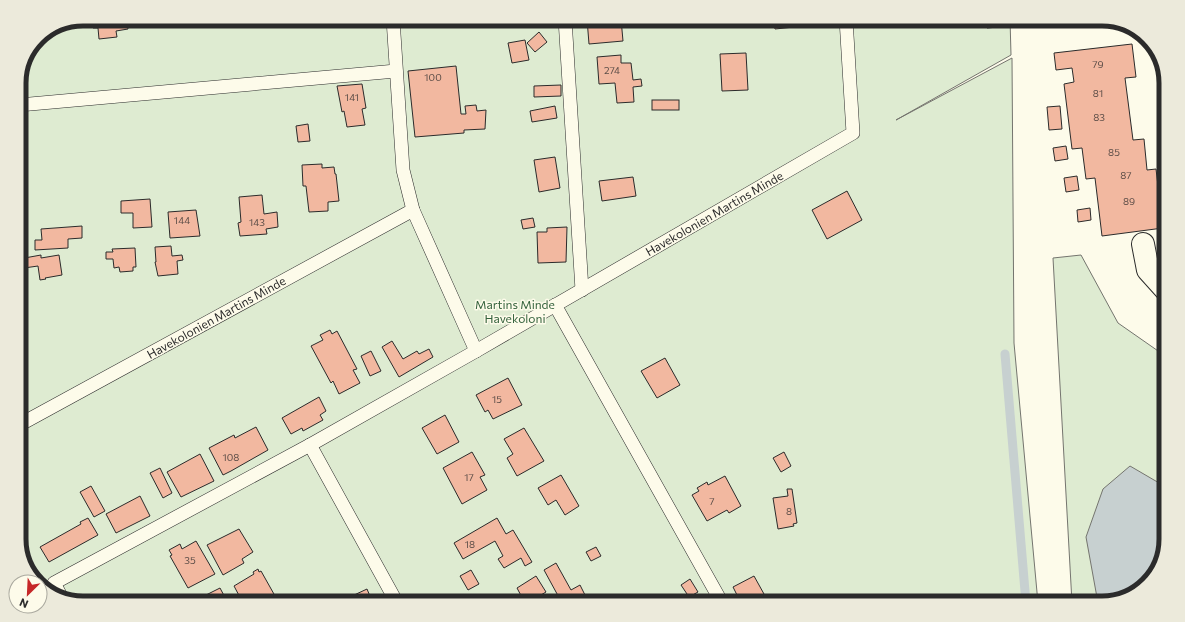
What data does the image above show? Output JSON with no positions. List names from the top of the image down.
{
  "streets": {
    "lane": ["Havekolonien Martins Minde"]
  },
  "parks": ["Martins Minde Havekoloni"],
  "house_numbers": [
    "79",
    "274",
    "100",
    "81",
    "141",
    "83",
    "85",
    "87",
    "89",
    "144",
    "143",
    "15",
    "108",
    "17",
    "7",
    "8",
    "18",
    "35"
  ],
  "north": "bottom left"
}
